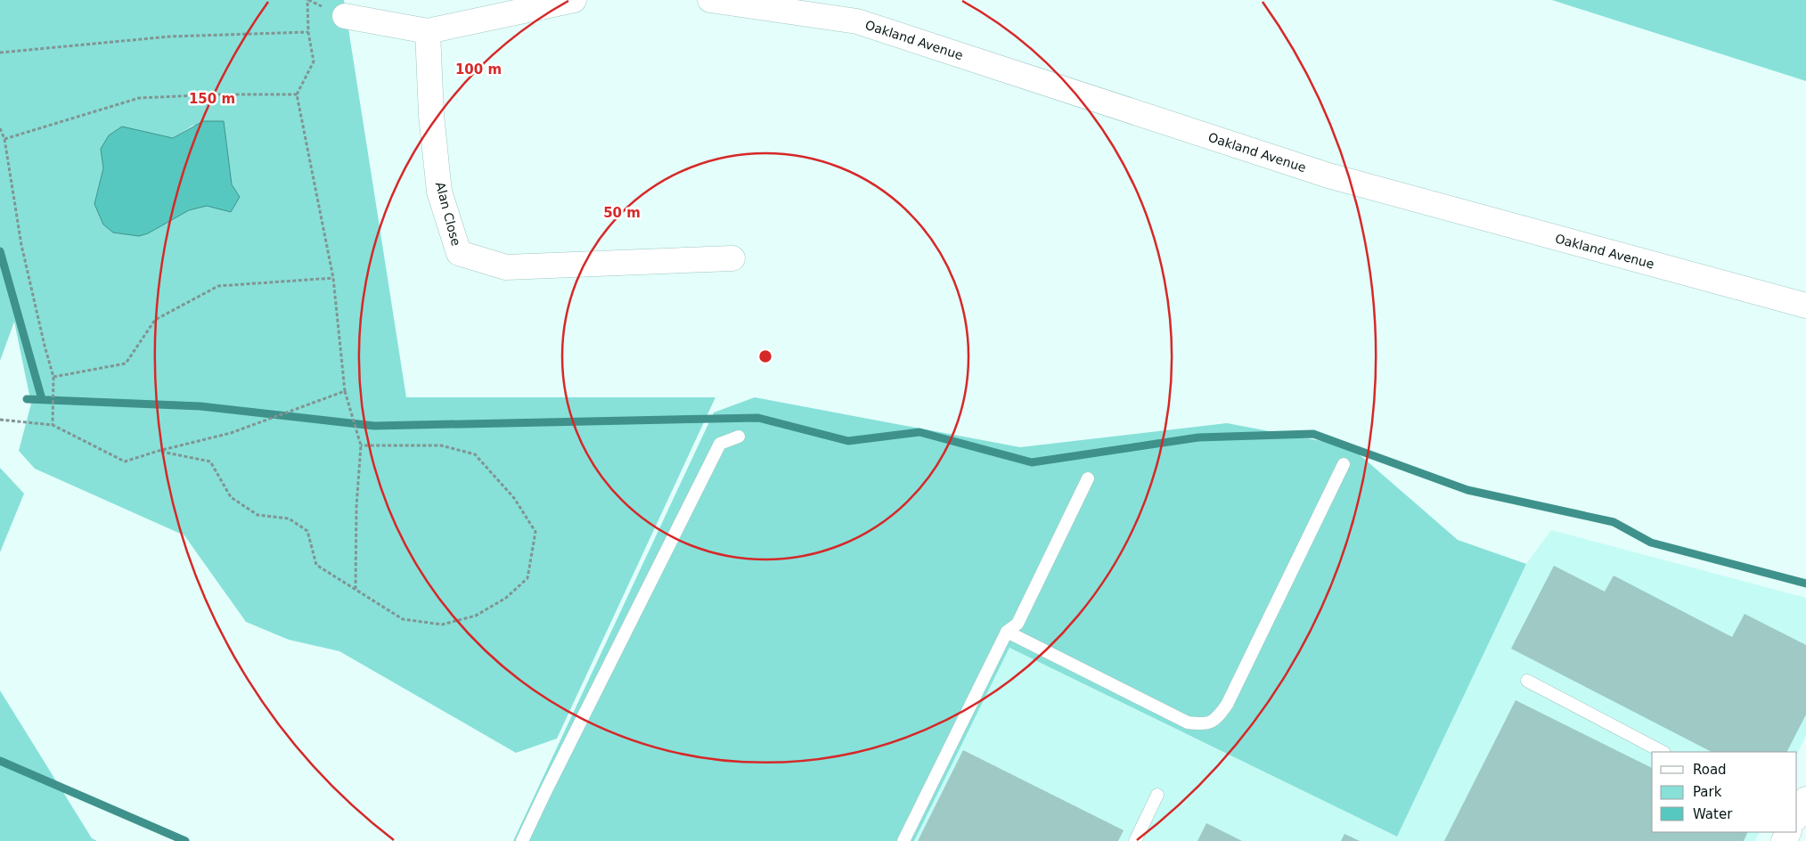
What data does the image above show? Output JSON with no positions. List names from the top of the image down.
{
  "streets": {
    "street": ["Oakland Avenue", "Alan Close"]
  },
  "legend": ["Road", "Park", "Water"],
  "rings": ["100 m", "150 m", "50 m"]
}
